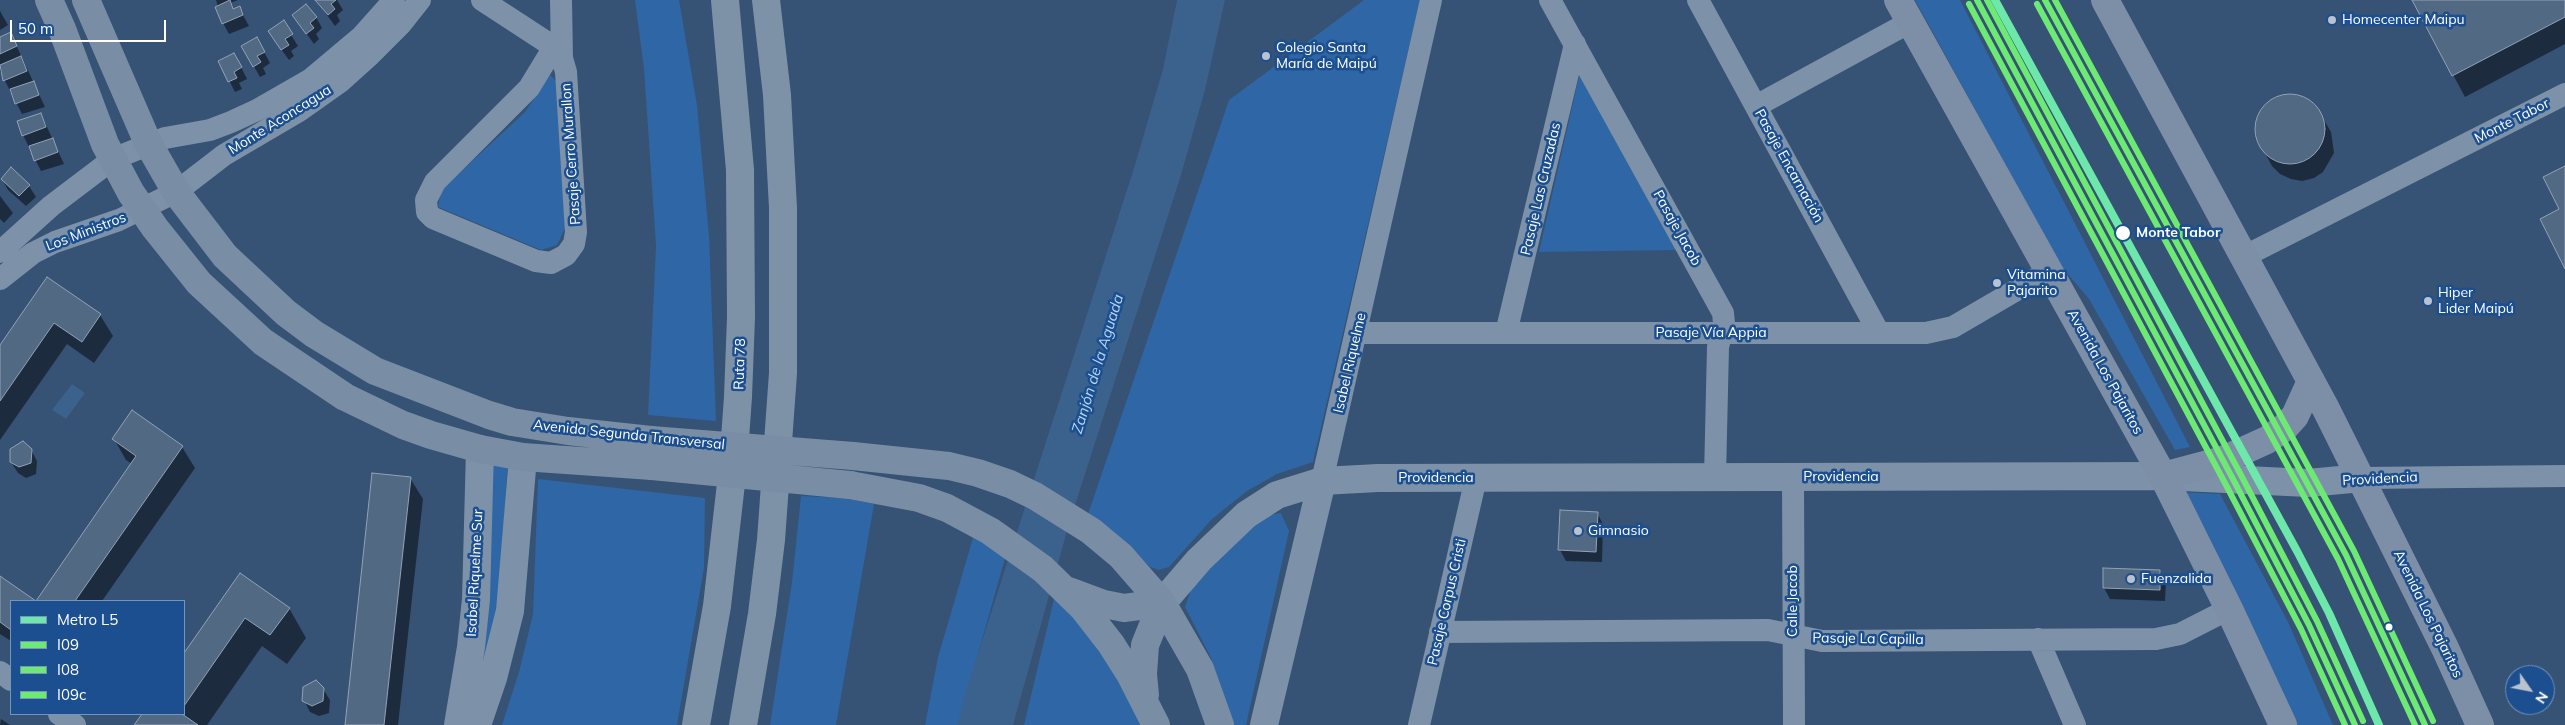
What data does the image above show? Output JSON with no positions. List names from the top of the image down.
{
  "streets": {
    "highway": ["Ruta 78"],
    "main road": ["Avenida Los Pajaritos", "Avenida Segunda Transversal"],
    "street": [
      "Monte Aconcagua",
      "Monte Tabor",
      "Pasaje Cerro Murallon",
      "Pasaje Encarnación",
      "Pasaje Las Cruzadas",
      "Pasaje Jacob",
      "Los Ministros",
      "Pasaje Vía Appia",
      "Isabel Riquelme",
      "Providencia",
      "Isabel Riquelme Sur",
      "Calle Jacob",
      "Pasaje Corpus Cristi",
      "Pasaje La Capilla"
    ]
  },
  "crossings": [
    ["Monte Aconcagua", "Los Ministros"],
    ["Monte Aconcagua", "Avenida Segunda Transversal"],
    ["Monte Tabor", "Avenida Los Pajaritos"],
    ["Pasaje Encarnación", "Pasaje Vía Appia"],
    ["Pasaje Las Cruzadas", "Pasaje Jacob"],
    ["Pasaje Las Cruzadas", "Pasaje Vía Appia"],
    ["Pasaje Jacob", "Pasaje Vía Appia"],
    ["Pasaje Jacob", "Providencia"],
    ["Los Ministros", "Avenida Segunda Transversal"],
    ["Pasaje Vía Appia", "Isabel Riquelme"],
    ["Pasaje Vía Appia", "Avenida Los Pajaritos"],
    ["Isabel Riquelme", "Providencia"],
    ["Avenida Los Pajaritos", "Providencia"],
    ["Avenida Los Pajaritos", "Pasaje La Capilla"],
    ["Avenida Segunda Transversal", "Providencia"],
    ["Avenida Segunda Transversal", "Isabel Riquelme Sur"],
    ["Providencia", "Calle Jacob"],
    ["Providencia", "Pasaje Corpus Cristi"],
    ["Calle Jacob", "Pasaje La Capilla"],
    ["Pasaje Corpus Cristi", "Pasaje La Capilla"]
  ],
  "water": ["Zanjón de la Aguada"],
  "places": [
    "Homecenter Maipu",
    "Colegio Santa María de Maipú",
    "Monte Tabor",
    "Vitamina Pajarito",
    "Hiper Lider Maipú",
    "Gimnasio",
    "Fuenzalida"
  ],
  "lines": [
    "metro line L5",
    "transit line I09",
    "transit line I09c",
    "transit line I08"
  ],
  "legend": [
    "Metro L5",
    "I09",
    "I08",
    "I09c"
  ],
  "scale_bar": "50 m",
  "north": "bottom right"
}
